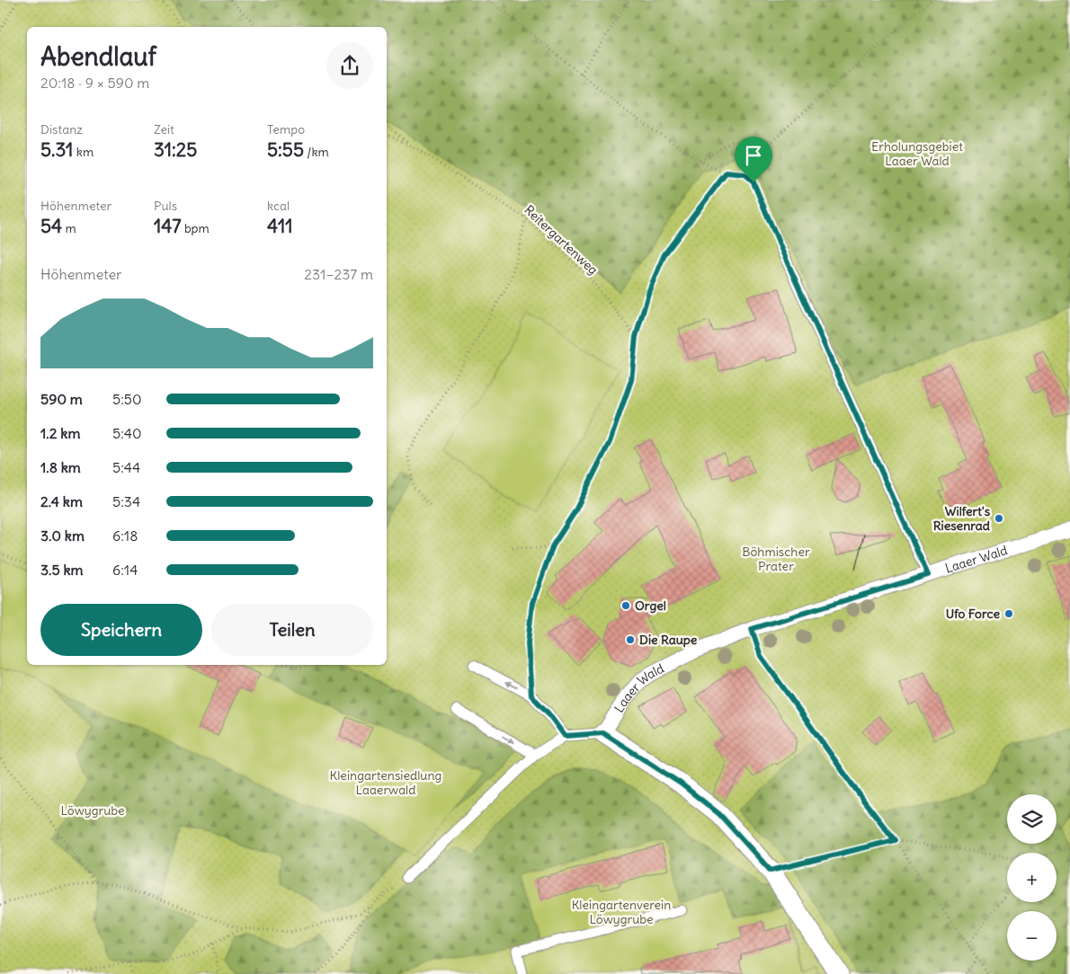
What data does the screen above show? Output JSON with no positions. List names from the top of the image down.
{
  "streets": {
    "street": ["Laaer Wald"],
    "path": ["Reitergartenweg"]
  },
  "parks": [
    "Erholungsgebiet Laaer Wald",
    "Böhmischer Prater",
    "Kleingartensiedlung Laaerwald",
    "Löwygrube",
    "Kleingartenverein Löwygrube"
  ],
  "places": [
    "Wilfert's Riesenrad",
    "Orgel",
    "Ufo Force",
    "Die Raupe"
  ],
  "page": {
    "heading": ["Abendlauf", "20:18 · 9 × 590 m"],
    "stats": [
      ["Distanz", "5.31 km"],
      ["Zeit", "31:25"],
      ["Tempo", "5:55 /km"],
      ["Höhenmeter", "54 m"],
      ["Puls", "147 bpm"],
      ["kcal", "411"]
    ],
    "chart": ["Höhenmeter", "231–237 m"],
    "list": [
      {
        "name": "590 m",
        "note": "5:50"
      },
      {
        "name": "1.2 km",
        "note": "5:40"
      },
      {
        "name": "1.8 km",
        "note": "5:44"
      },
      {
        "name": "2.4 km",
        "note": "5:34"
      },
      {
        "name": "3.0 km",
        "note": "6:18"
      },
      {
        "name": "3.5 km",
        "note": "6:14"
      }
    ],
    "buttons": ["Speichern", "Teilen"],
    "map_buttons": ["+", "−"]
  }
}
